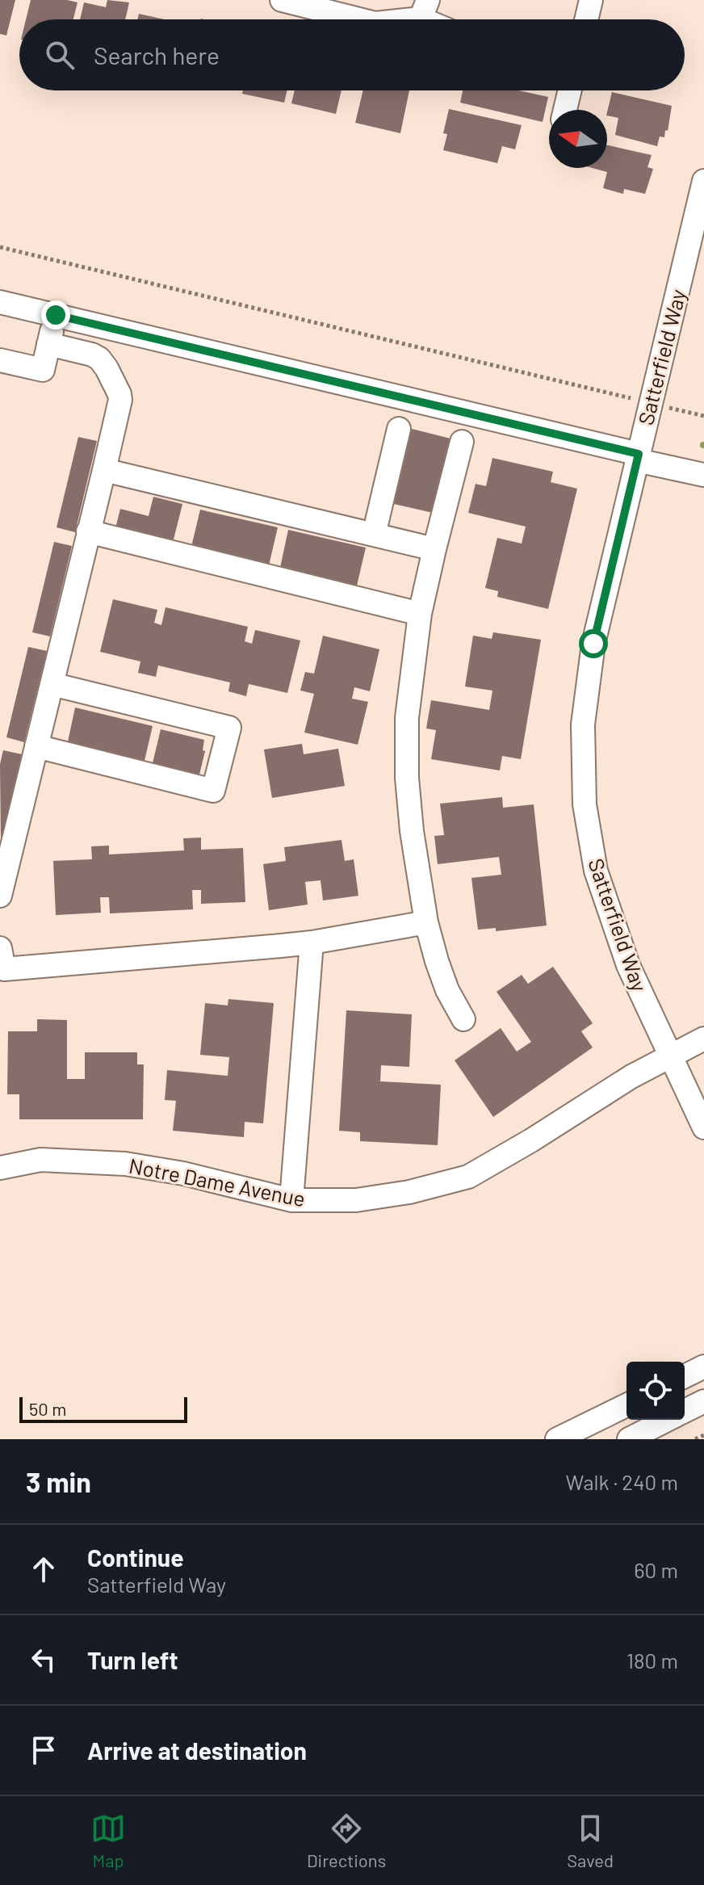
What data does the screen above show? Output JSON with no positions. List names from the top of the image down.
{
  "streets": {
    "street": ["Satterfield Way", "Notre Dame Avenue"]
  },
  "crossings": [
    ["Satterfield Way", "Notre Dame Avenue"]
  ],
  "scale_bar": "50 m",
  "north": "left",
  "page": {
    "search": "Search here",
    "scale": "50 m",
    "heading": ["3 min", "Walk · 240 m"],
    "list": [
      ["Continue", "Satterfield Way", "60 m"],
      ["Turn left", "180 m"],
      "Arrive at destination"
    ],
    "nav": ["Map", "Directions", "Saved"]
  }
}
